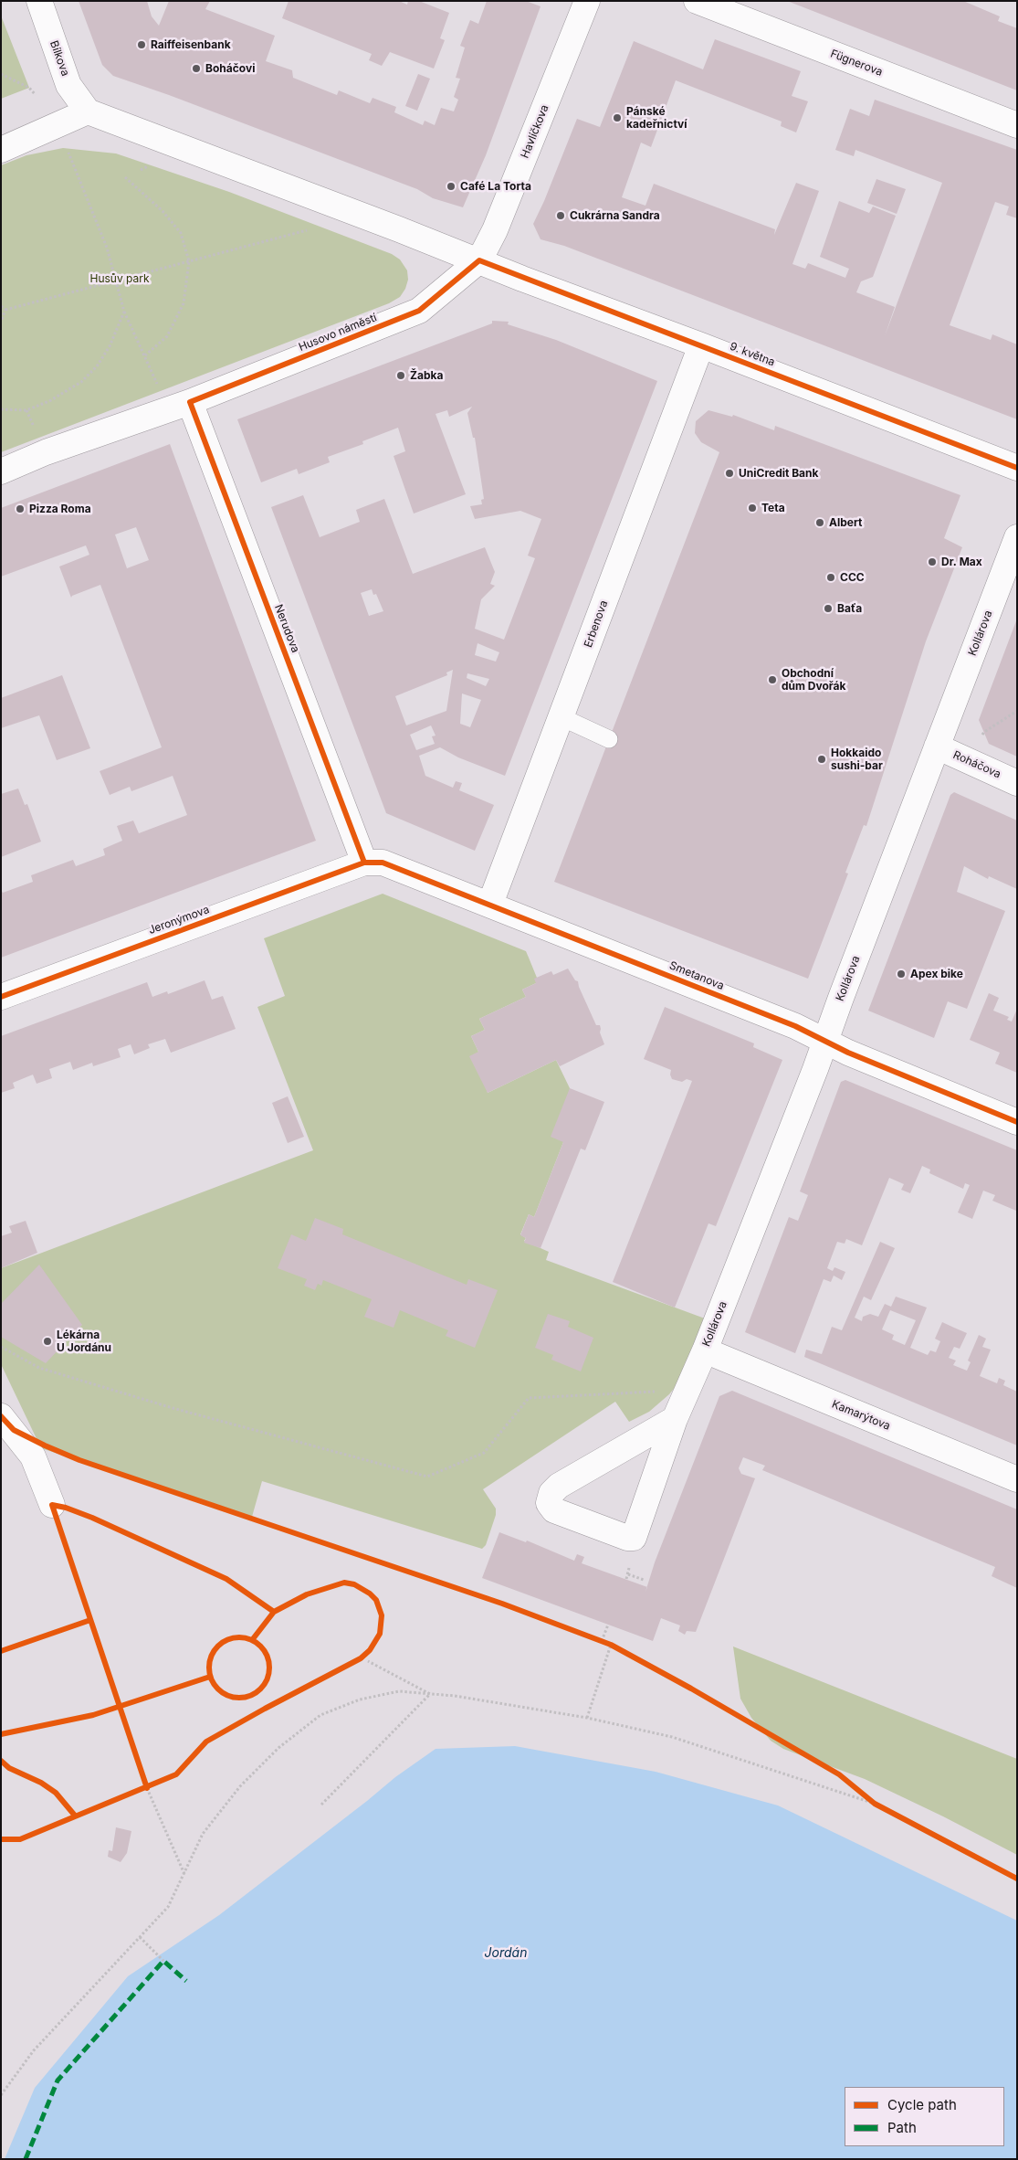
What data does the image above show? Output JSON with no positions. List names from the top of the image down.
{
  "streets": {
    "street": [
      "Bílkova",
      "Fügnerova",
      "Havlíčkova",
      "Husovo náměstí",
      "9. května",
      "Erbenova",
      "Nerudova",
      "Kollárova",
      "Roháčova",
      "Jeronýmova",
      "Smetanova",
      "Kamarýtova"
    ]
  },
  "crossings": [
    ["Havlíčkova", "Husovo náměstí"],
    ["Havlíčkova", "9. května"],
    ["Husovo náměstí", "9. května"],
    ["Husovo náměstí", "Nerudova"],
    ["9. května", "Erbenova"],
    ["Erbenova", "Smetanova"],
    ["Nerudova", "Jeronýmova"],
    ["Nerudova", "Smetanova"],
    ["Kollárova", "Roháčova"],
    ["Kollárova", "Smetanova"],
    ["Kollárova", "Kamarýtova"],
    ["Jeronýmova", "Smetanova"]
  ],
  "water": ["Jordán"],
  "parks": ["Husův park"],
  "places": [
    "Raiffeisenbank",
    "Boháčovi",
    "Pánské kadeřnictví",
    "Café La Torta",
    "Cukrárna Sandra",
    "Žabka",
    "UniCredit Bank",
    "Teta",
    "Pizza Roma",
    "Albert",
    "Dr. Max",
    "CCC",
    "Baťa",
    "Obchodní dům Dvořák",
    "Hokkaido sushi-bar",
    "Apex bike",
    "Lékárna U Jordánu"
  ],
  "legend": ["Cycle path", "Path"]
}
